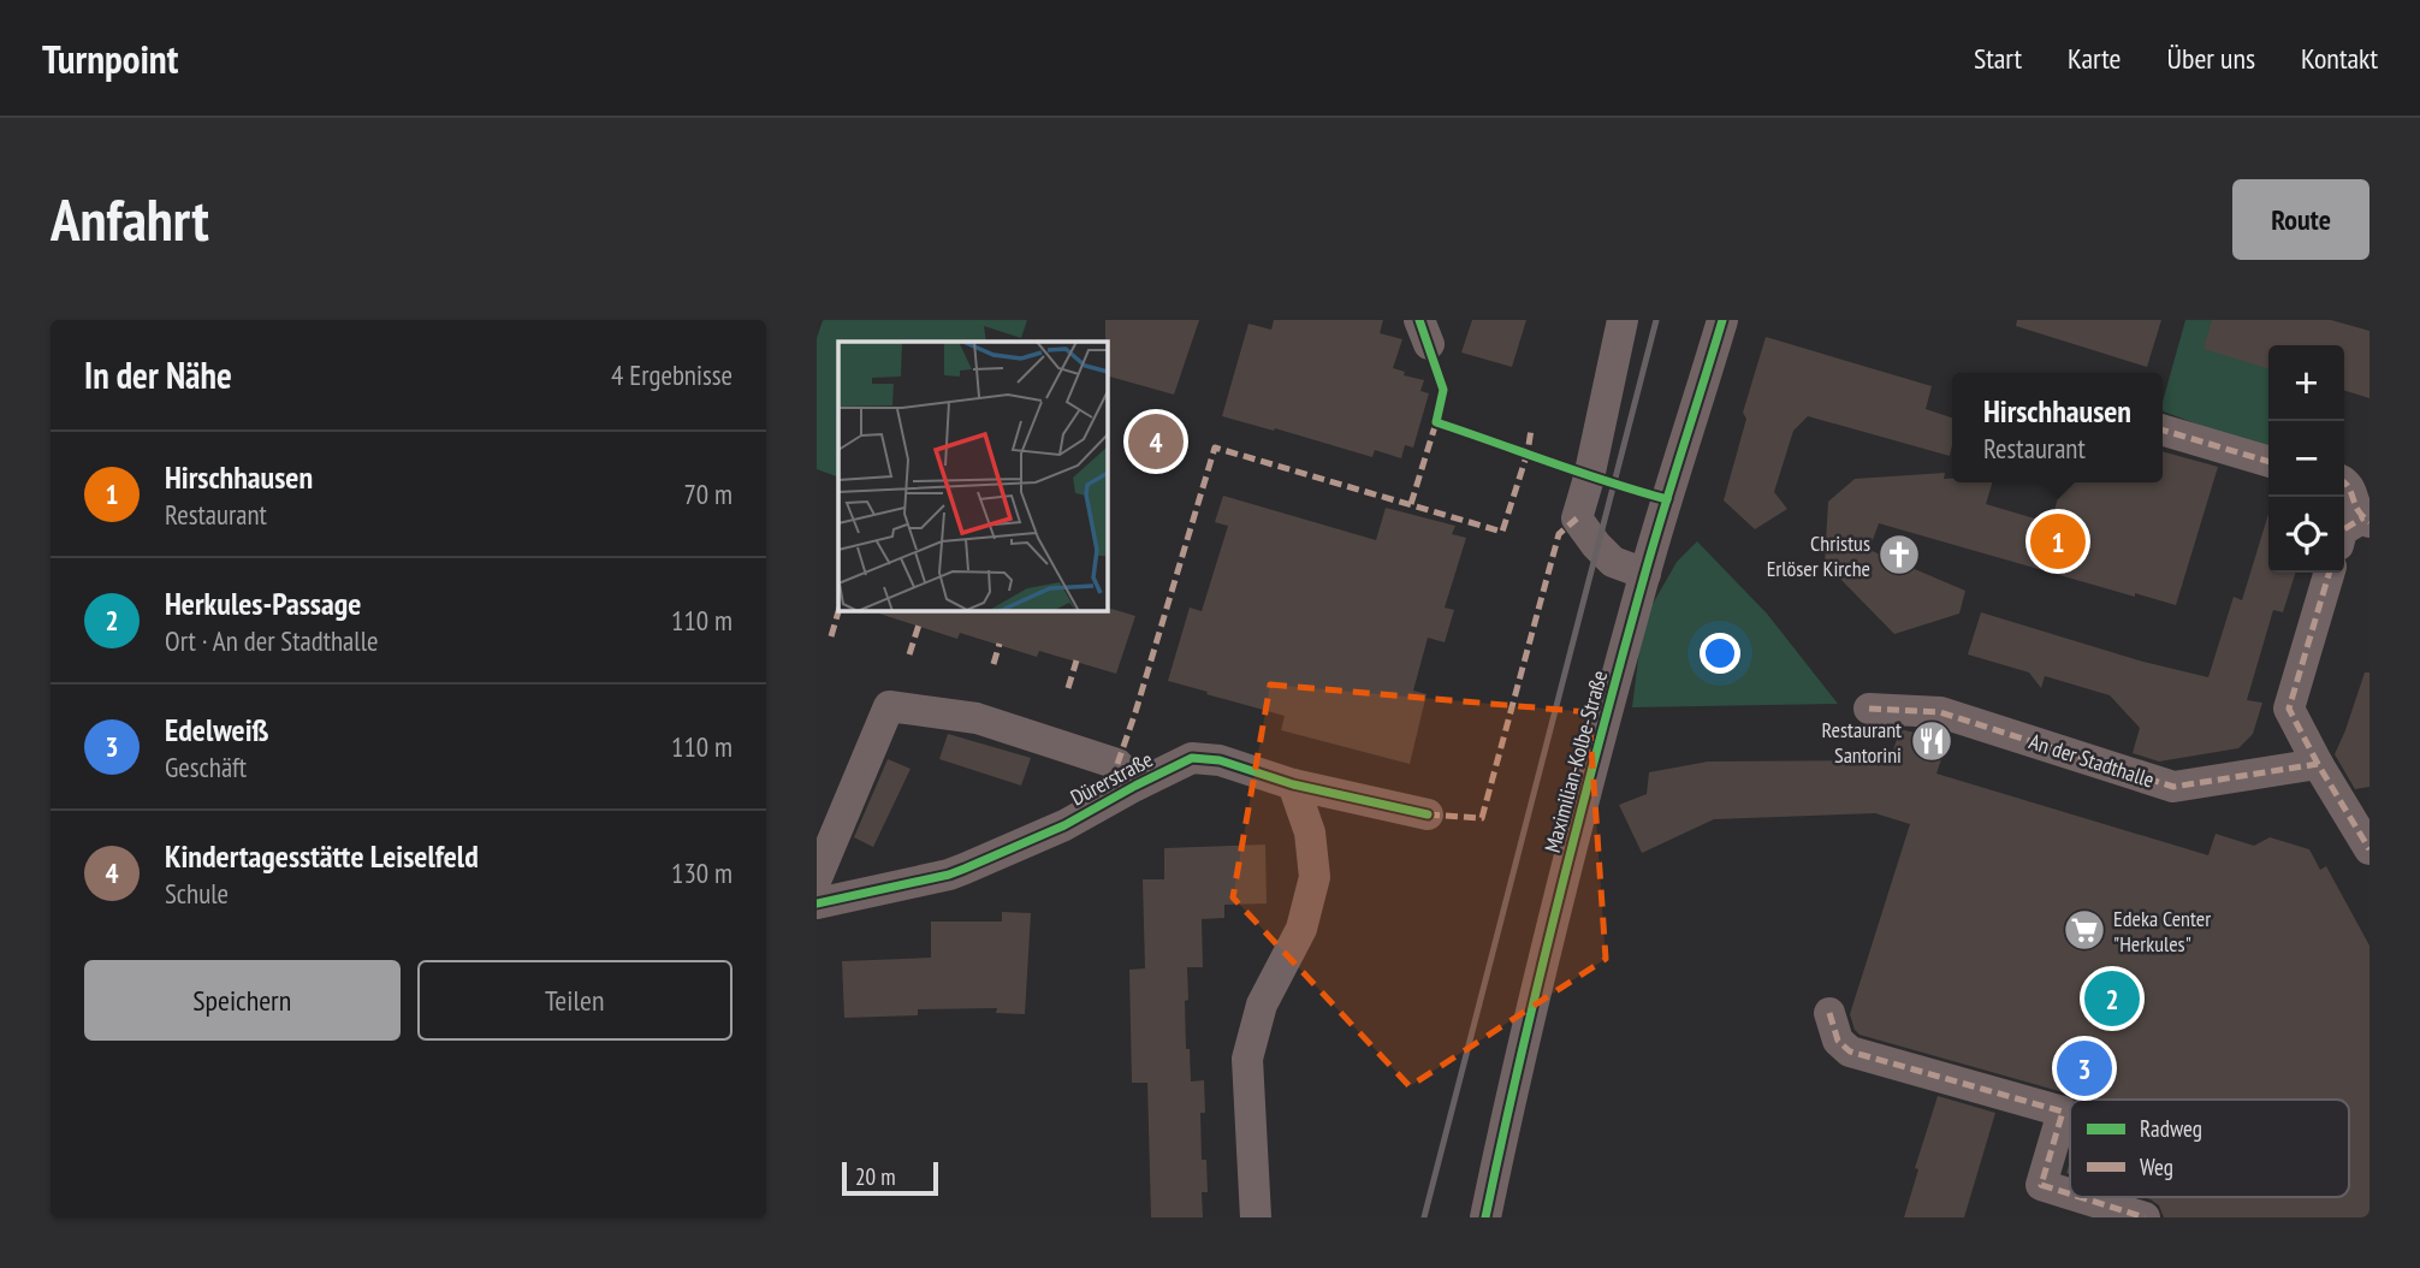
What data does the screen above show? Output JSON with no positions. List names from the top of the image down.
{
  "streets": {
    "street": ["An der Stadthalle", "Maximilian-Kolbe-Straße", "Dürerstraße"]
  },
  "places": {
    "church": ["Christus Erlöser Kirche"],
    "restaurant": ["Restaurant Santorini"],
    "supermarket": ["Edeka Center \"Herkules\""]
  },
  "legend": ["Radweg", "Weg"],
  "scale_bar": "20 m",
  "page": {
    "header": "Turnpoint",
    "nav": [
      "Start",
      "Karte",
      "Über uns",
      "Kontakt"
    ],
    "buttons": [
      "Route",
      ["Speichern", "Teilen"]
    ],
    "title": "Anfahrt",
    "heading": ["In der Nähe", "4 Ergebnisse"],
    "map_buttons": ["+", "−"],
    "popup": ["Hirschhausen", "Restaurant"],
    "pins": [
      "4",
      "1",
      "2",
      "3"
    ],
    "list": [
      {
        "mark": "1",
        "name": "Hirschhausen",
        "note": "Restaurant",
        "value": "70 m"
      },
      {
        "mark": "2",
        "name": "Herkules-Passage",
        "note": "Ort · An der Stadthalle",
        "value": "110 m"
      },
      {
        "mark": "3",
        "name": "Edelweiß",
        "note": "Geschäft",
        "value": "110 m"
      },
      {
        "mark": "4",
        "name": "Kindertagesstätte Leiselfeld",
        "note": "Schule",
        "value": "130 m"
      }
    ],
    "scale": "20 m"
  }
}
